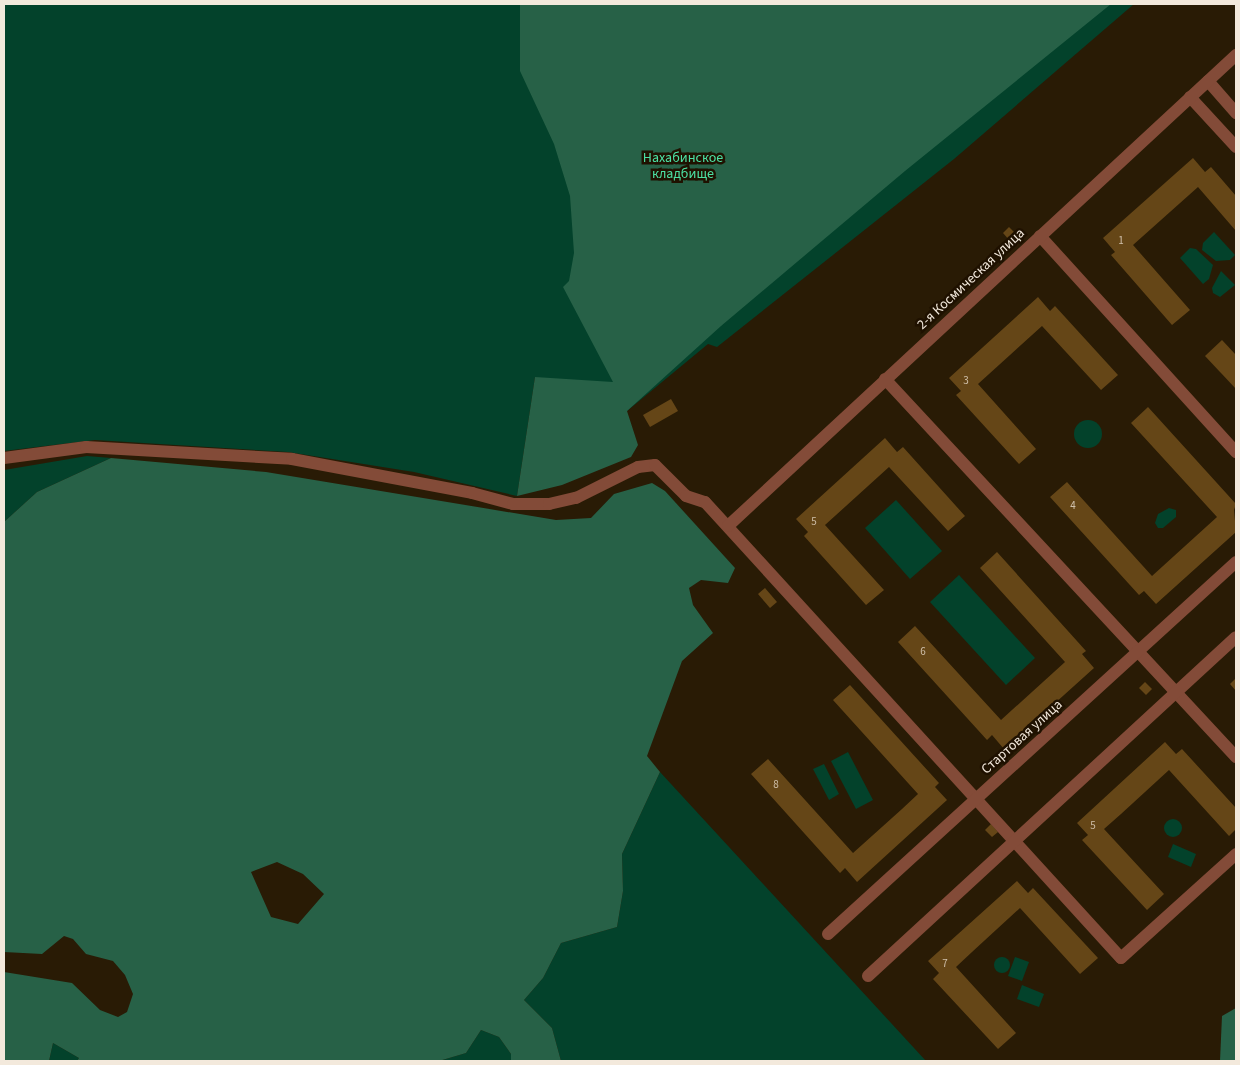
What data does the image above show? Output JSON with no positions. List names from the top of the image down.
{
  "streets": {
    "street": ["2-я Космическая улица", "Стартовая улица"]
  },
  "parks": ["Нахабинское кладбище"],
  "house_numbers": [
    "1",
    "3",
    "4",
    "5",
    "6",
    "8",
    "5",
    "7"
  ]
}
